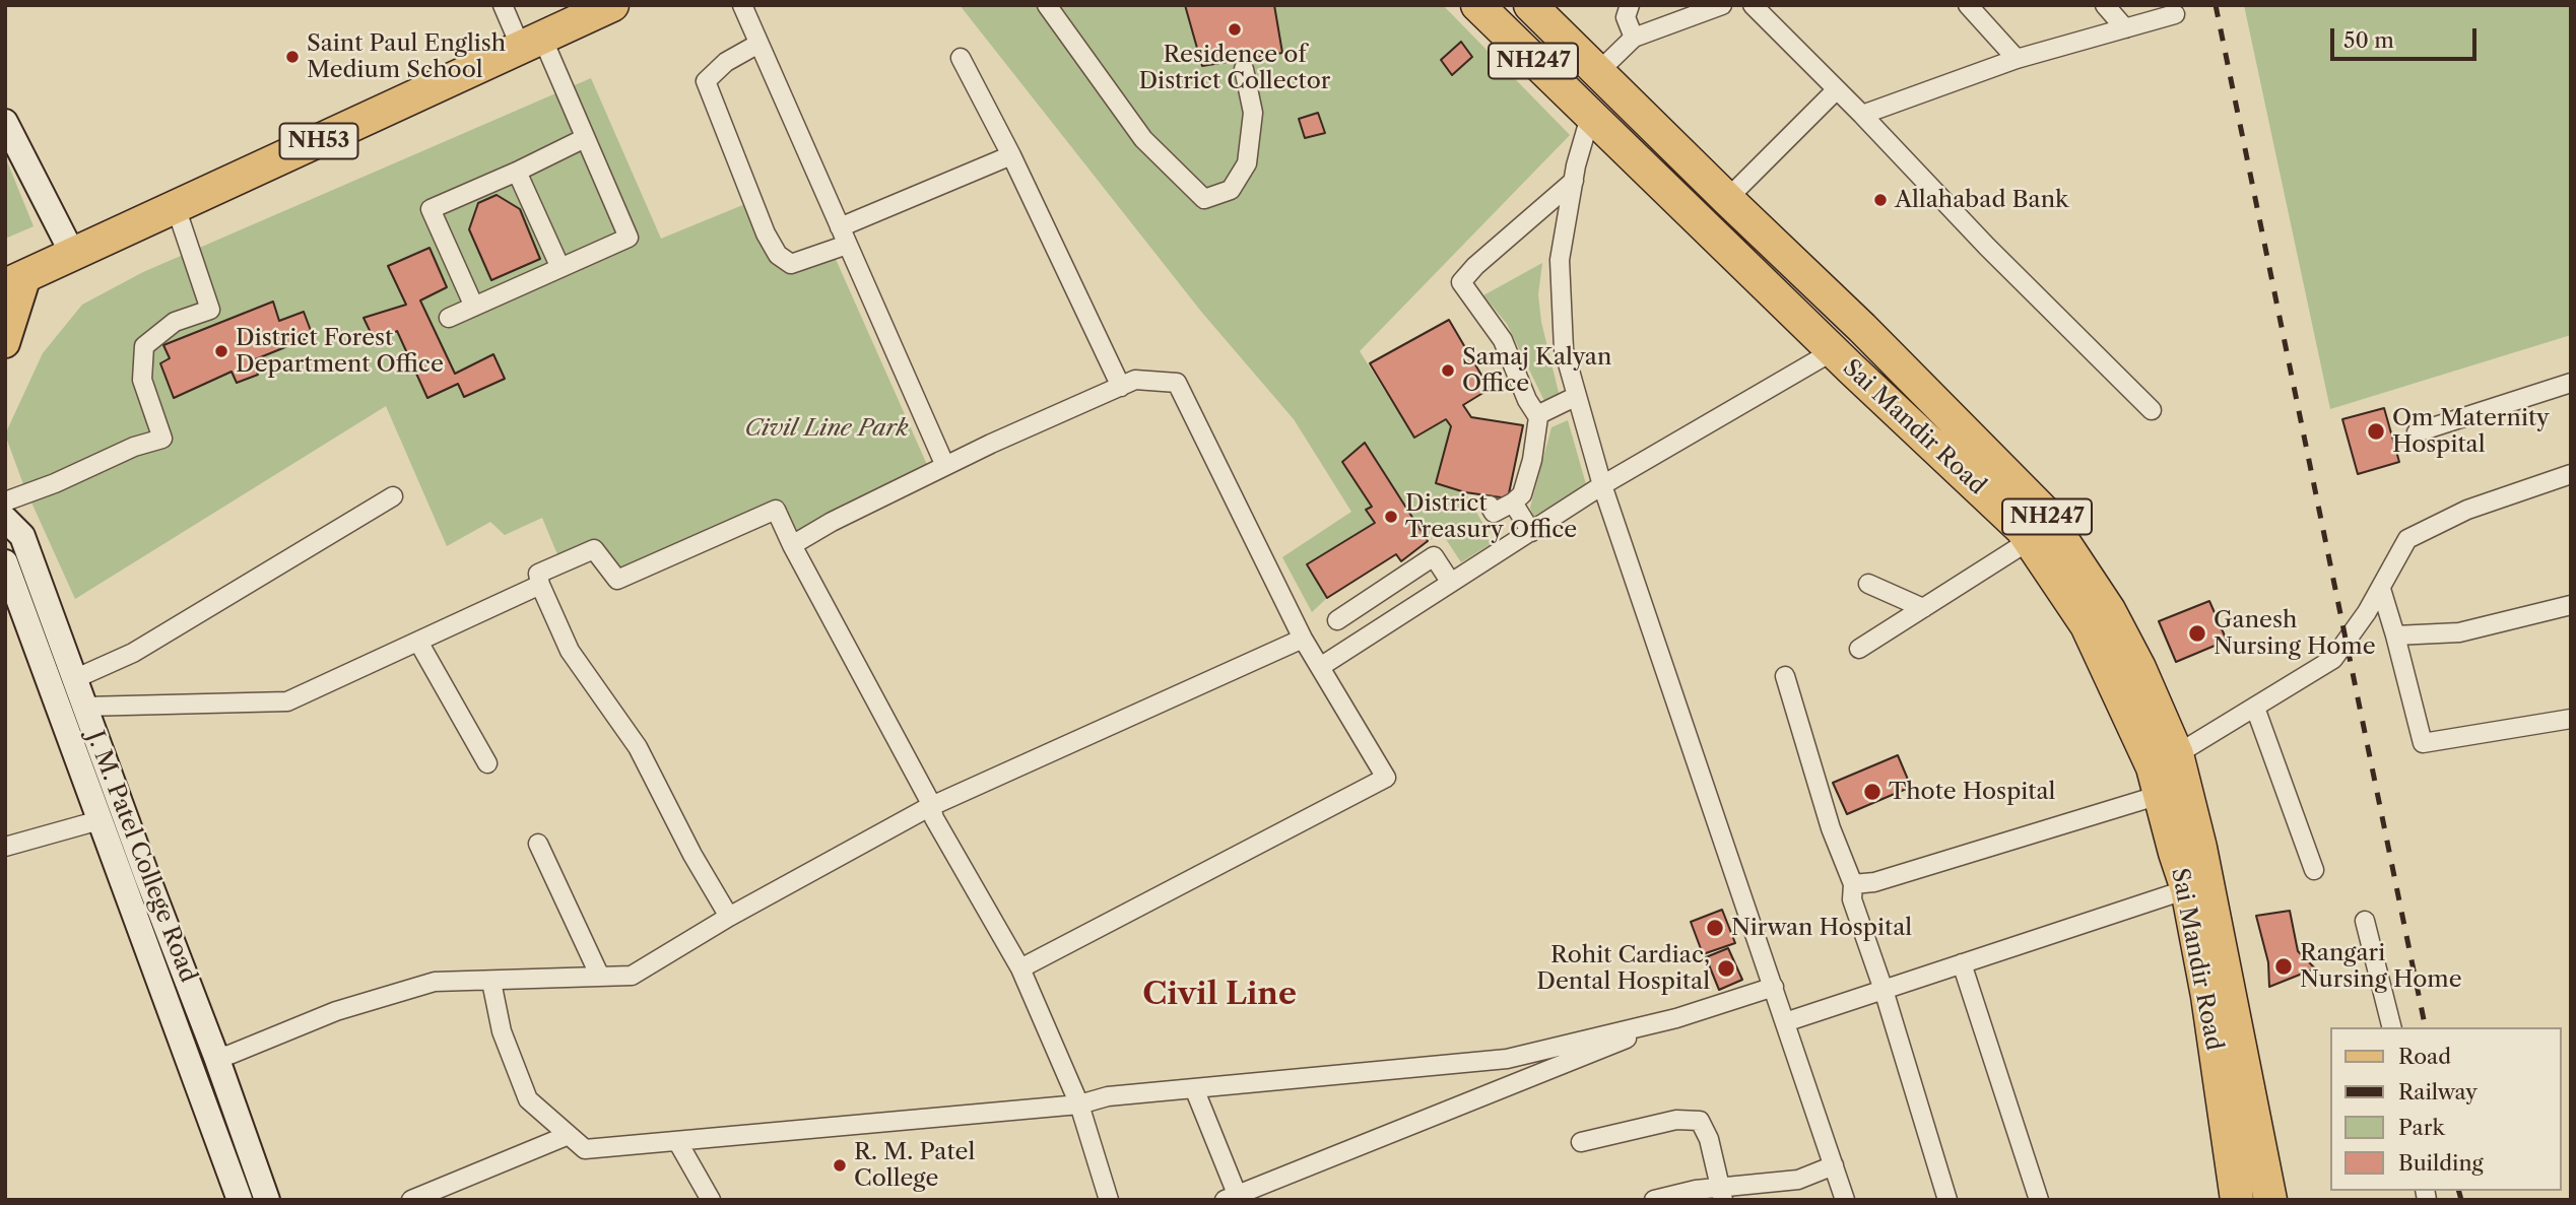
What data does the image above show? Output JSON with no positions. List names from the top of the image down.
{
  "streets": {
    "highway": ["NH247", "NH53", "Sai Mandir Road"],
    "main road": ["J. M. Patel College Road"]
  },
  "districts": ["Civil Line"],
  "parks": ["Civil Line Park"],
  "places": [
    "Residence of District Collector",
    "Saint Paul English Medium School",
    "Allahabad Bank",
    "District Forest Department Office",
    "Samaj Kalyan Office",
    "Om Maternity Hospital",
    "District Treasury Office",
    "Ganesh Nursing Home",
    "Thote Hospital",
    "Nirwan Hospital",
    "Rangari Nursing Home",
    "Rohit Cardiac, Dental Hospital",
    "R. M. Patel College"
  ],
  "legend": [
    "Road",
    "Railway",
    "Park",
    "Building"
  ],
  "scale_bar": "50 m"
}
